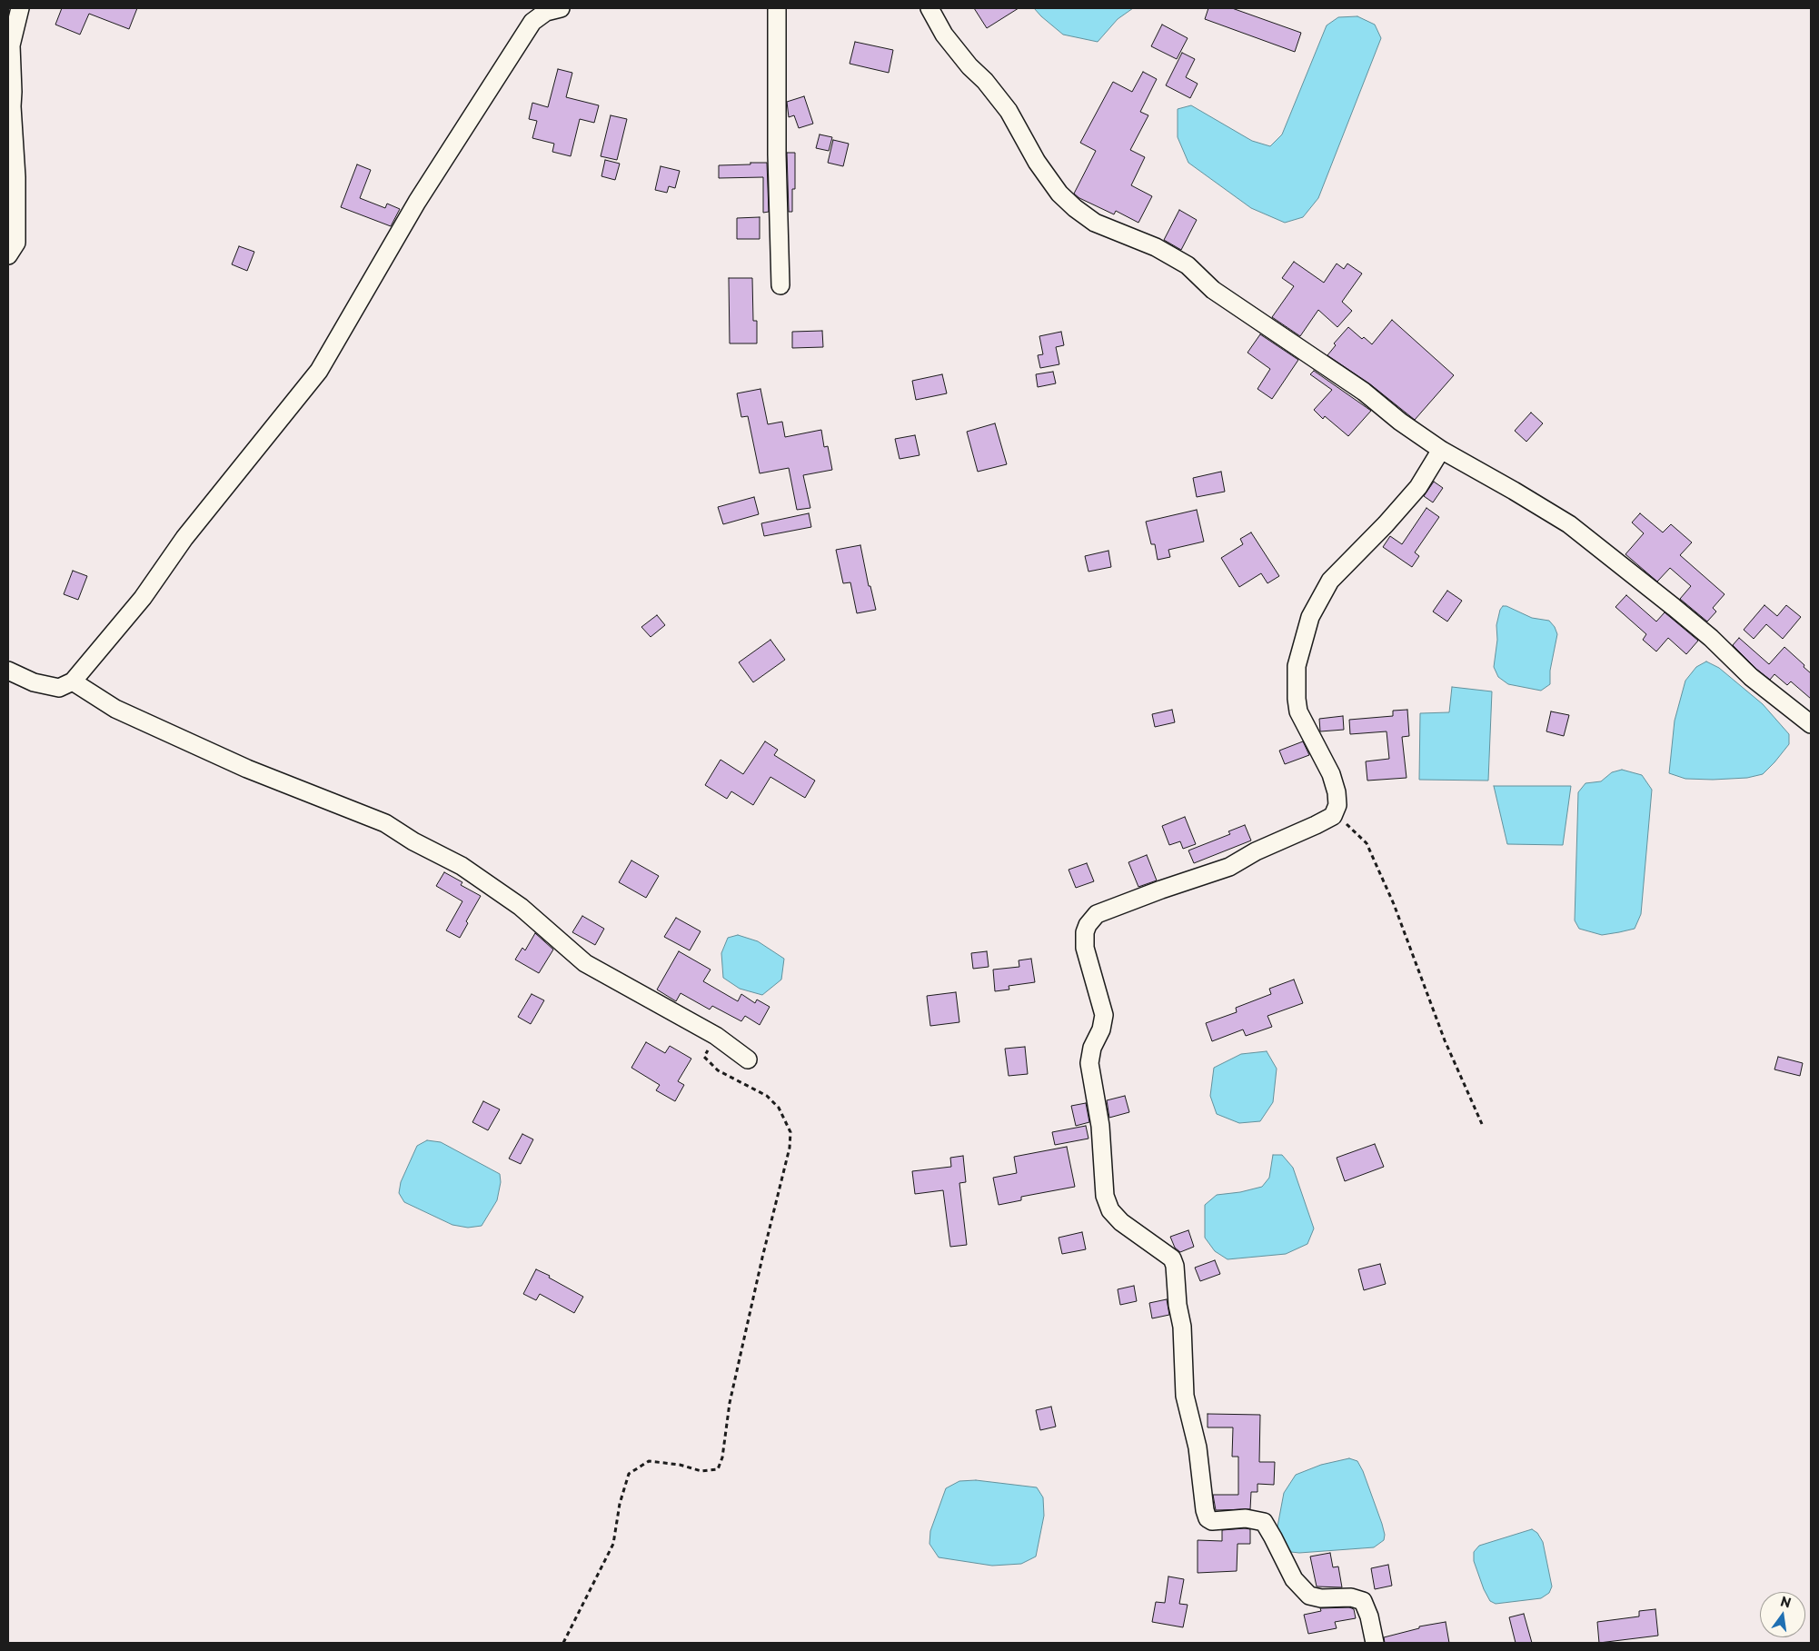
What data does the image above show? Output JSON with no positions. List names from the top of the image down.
{
  "north": "top"
}
